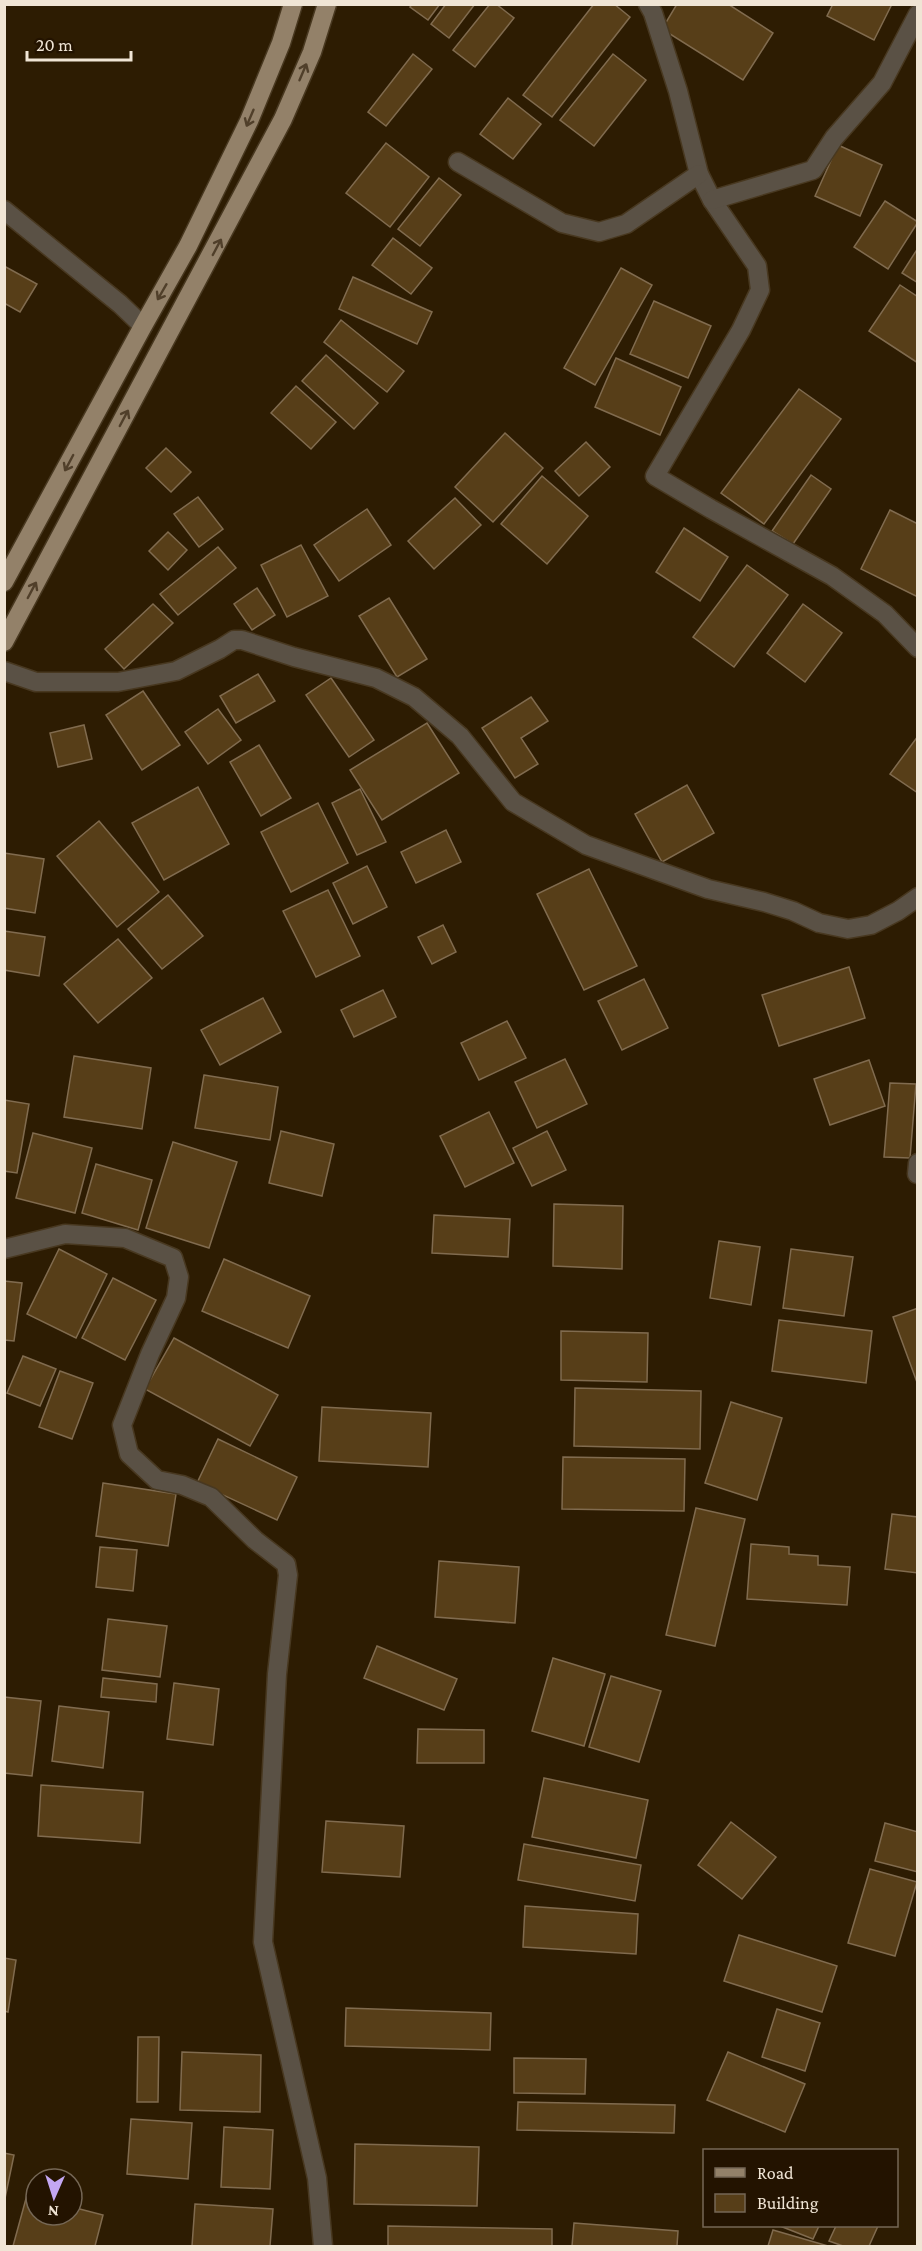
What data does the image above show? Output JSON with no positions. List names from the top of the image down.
{
  "legend": ["Road", "Building"],
  "scale_bar": "20 m",
  "north": "bottom"
}
